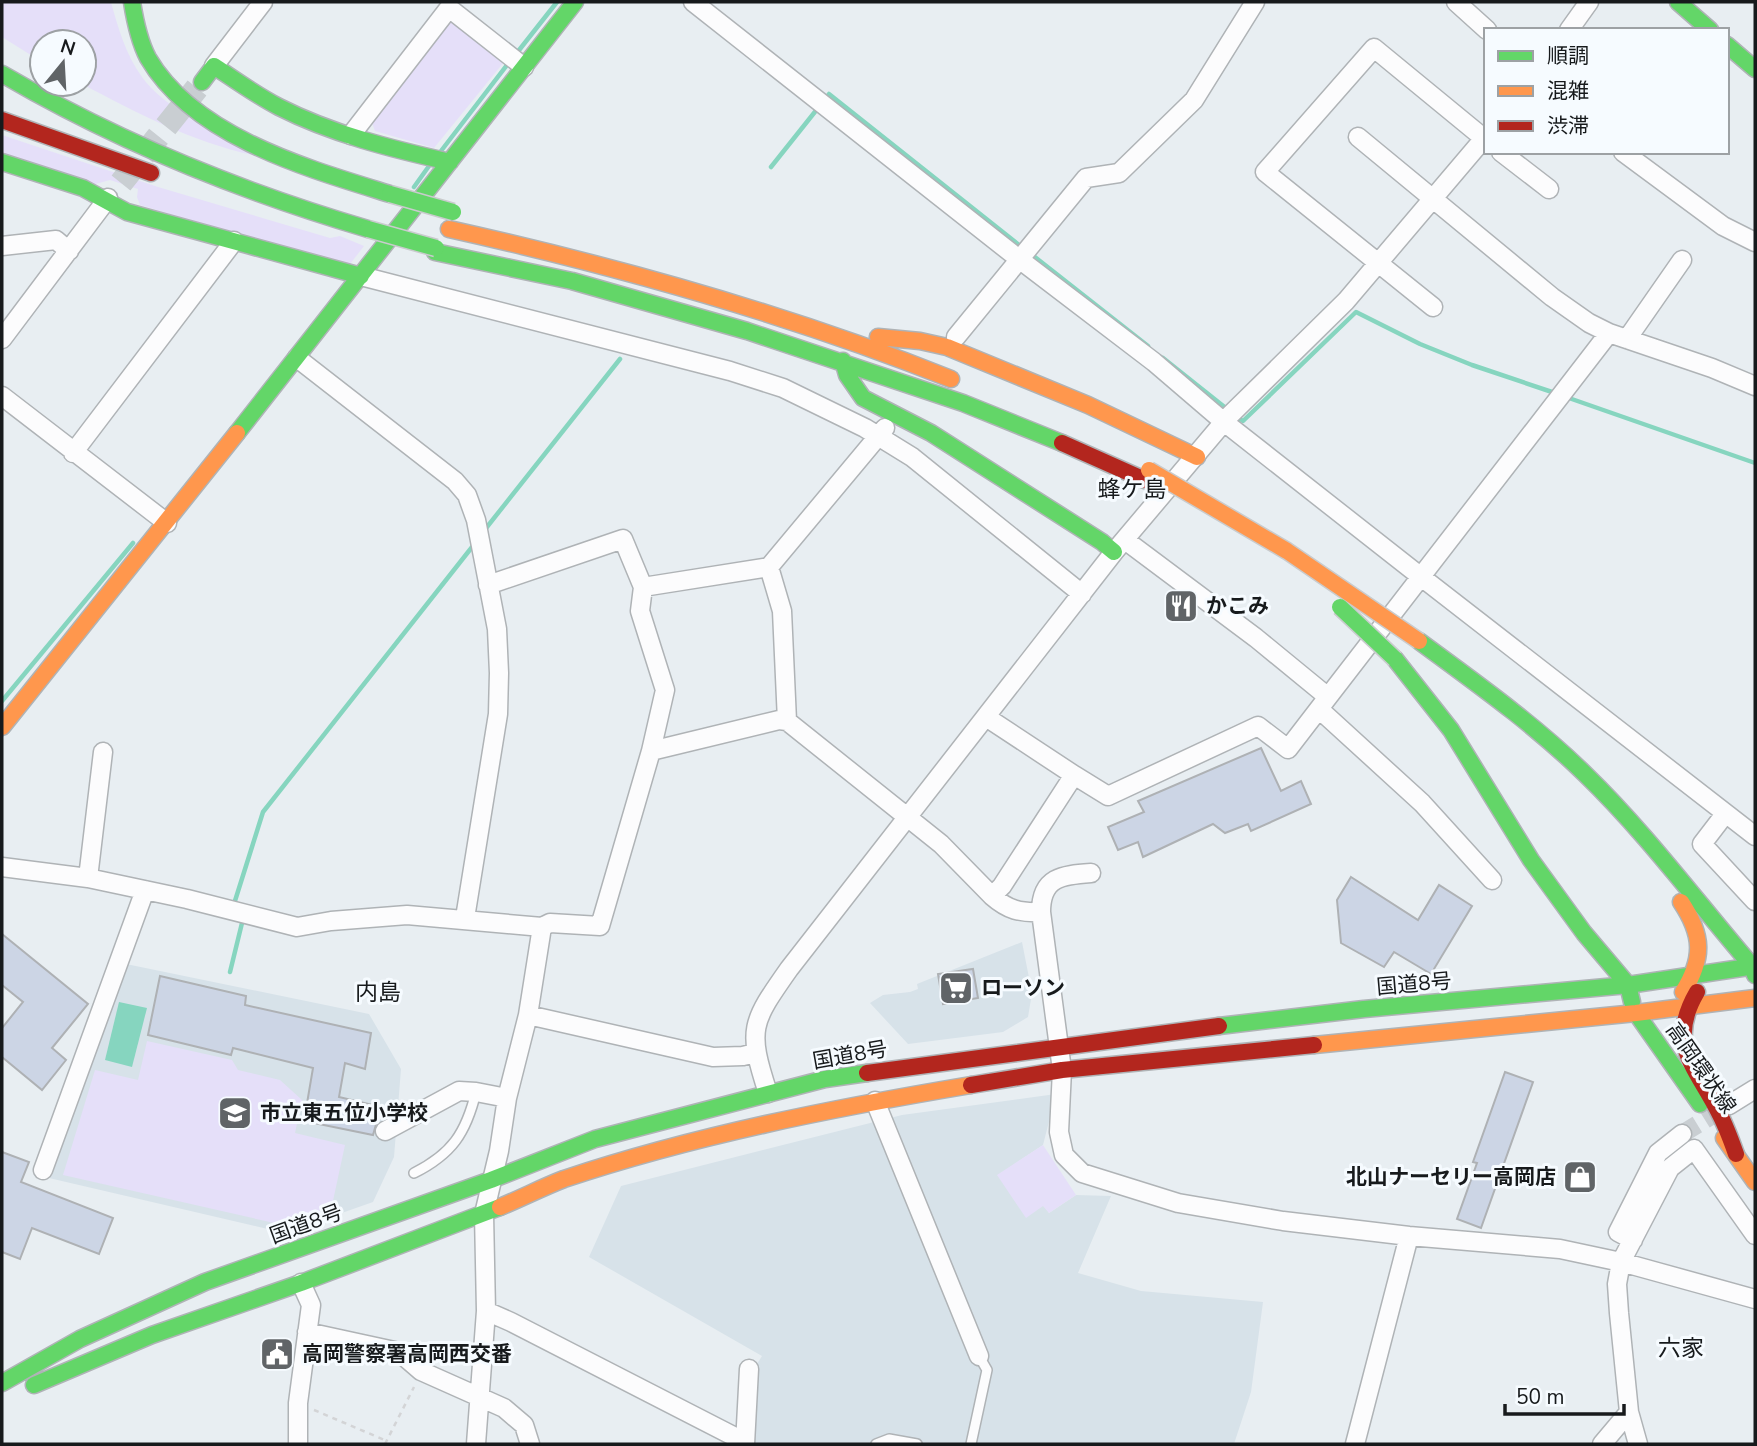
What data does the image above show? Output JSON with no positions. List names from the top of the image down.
{
  "streets": {
    "main road": ["国道8号", "高岡環状線"]
  },
  "crossings": [
    ["国道8号", "高岡環状線"]
  ],
  "districts": ["蜂ケ島", "内島", "六家"],
  "places": {
    "restaurant": ["かこみ"],
    "supermarket": ["ローソン"],
    "school or university": ["市立東五位小学校"],
    "shop": ["北山ナーセリー高岡店"],
    "public building": ["高岡警察署高岡西交番"]
  },
  "legend": ["順調", "混雑", "渋滞"],
  "scale_bar": "50 m",
  "north": "top"
}
